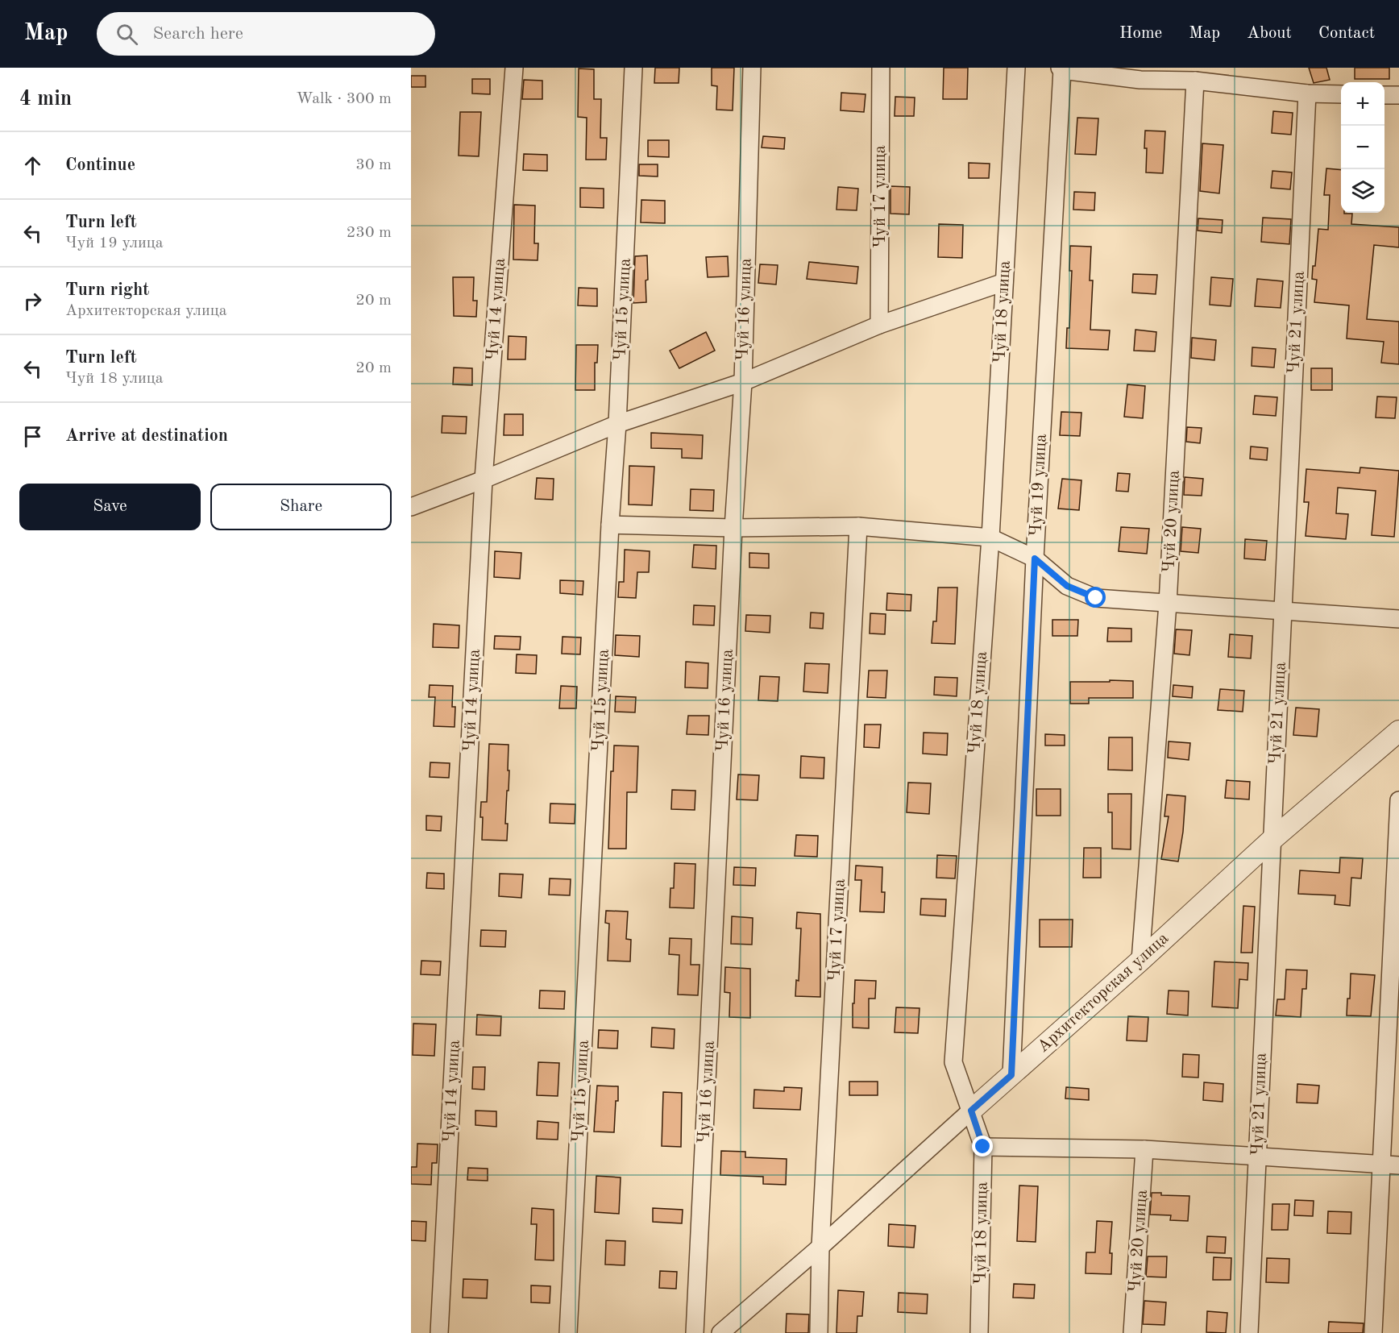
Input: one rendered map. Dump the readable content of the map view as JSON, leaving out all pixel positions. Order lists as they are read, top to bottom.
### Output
{
  "streets": {
    "street": [
      "Чуй 17 улица",
      "Чуй 14 улица",
      "Чуй 15 улица",
      "Чуй 16 улица",
      "Чуй 18 улица",
      "Чуй 21 улица",
      "Чуй 19 улица",
      "Чуй 20 улица",
      "Архитекторская улица"
    ]
  },
  "crossings": [
    ["Чуй 17 улица", "Архитекторская улица"],
    ["Чуй 18 улица", "Архитекторская улица"],
    ["Чуй 21 улица", "Архитекторская улица"],
    ["Чуй 19 улица", "Архитекторская улица"],
    ["Чуй 20 улица", "Архитекторская улица"]
  ],
  "page": {
    "header": "Map",
    "search": "Search here",
    "nav": [
      "Home",
      "Map",
      "About",
      "Contact"
    ],
    "heading": ["4 min", "Walk · 300 m"],
    "map_buttons": ["+", "−"],
    "list": [
      ["Continue", "30 m"],
      ["Turn left", "Чуй 19 улица", "230 m"],
      ["Turn right", "Архитекторская улица", "20 m"],
      ["Turn left", "Чуй 18 улица", "20 m"],
      "Arrive at destination"
    ],
    "buttons": ["Save", "Share"]
  }
}
